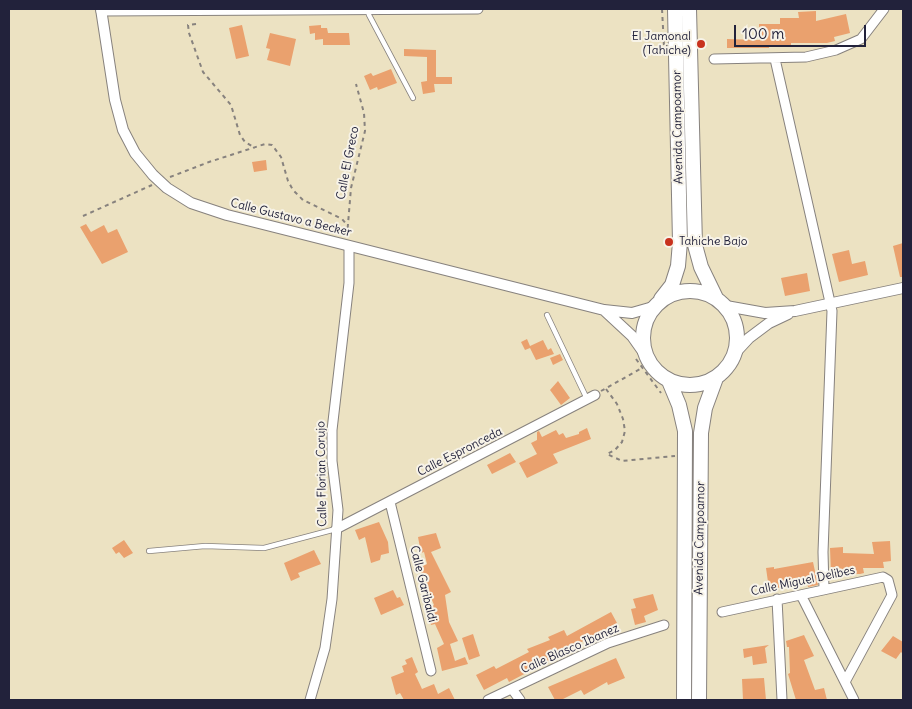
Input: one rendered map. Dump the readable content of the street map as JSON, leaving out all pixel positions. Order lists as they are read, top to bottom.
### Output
{
  "streets": {
    "highway": ["Avenida Campoamor"],
    "street": [
      "Calle Gustavo a Becker",
      "Calle Espronceda",
      "Calle Florian Corujo",
      "Calle Miguel Delibes",
      "Calle Garibaldi",
      "Calle Blasco Ibanez"
    ],
    "path": ["Calle El Greco"]
  },
  "crossings": [
    ["Avenida Campoamor", "Calle Gustavo a Becker"],
    ["Calle El Greco", "Calle Gustavo a Becker"],
    ["Calle El Greco", "Calle Florian Corujo"],
    ["Calle Gustavo a Becker", "Calle Florian Corujo"],
    ["Calle Espronceda", "Calle Florian Corujo"],
    ["Calle Espronceda", "Calle Garibaldi"]
  ],
  "places": ["El Jamonal (Tahiche)", "Tahiche Bajo"],
  "scale_bar": "100 m"
}
